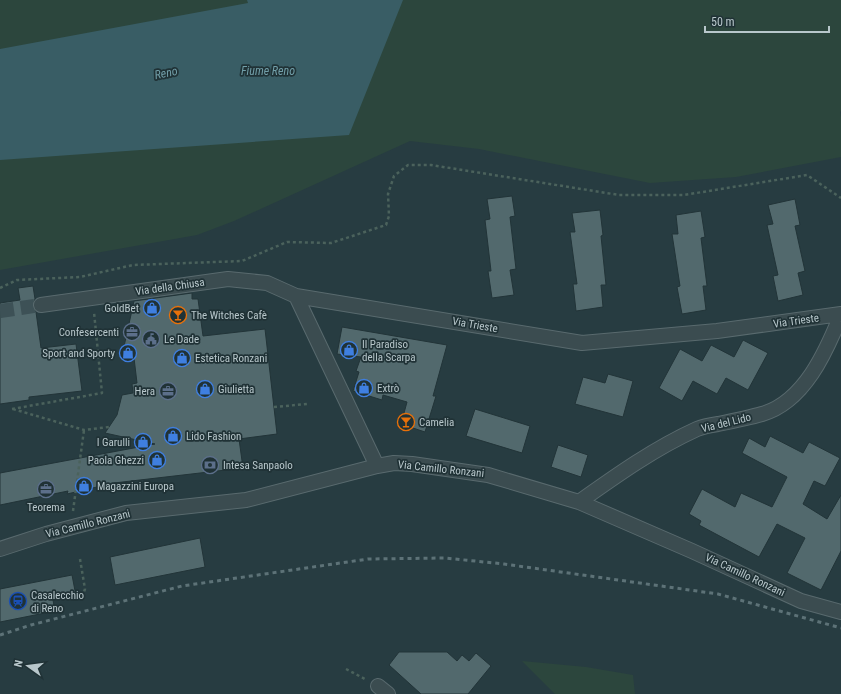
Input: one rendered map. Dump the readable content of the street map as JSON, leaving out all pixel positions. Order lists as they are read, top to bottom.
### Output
{
  "streets": {
    "street": [
      "Via della Chiusa",
      "Via Trieste",
      "Via del Lido",
      "Via Camillo Ronzani"
    ]
  },
  "crossings": [
    ["Via della Chiusa", "Via Trieste"],
    ["Via Trieste", "Via del Lido"],
    ["Via del Lido", "Via Camillo Ronzani"]
  ],
  "water": ["Fiume Reno", "Reno"],
  "places": {
    "shop": [
      "GoldBet",
      "Il Paradiso della Scarpa",
      "Sport and Sporty",
      "Estetica Ronzani",
      "Extrò",
      "Giulietta",
      "Lido Fashion",
      "I Garulli",
      "Paola Ghezzi",
      "Magazzini Europa"
    ],
    "bar": ["The Witches Cafè", "Camelia"],
    "office": ["Confesercenti", "Hera", "Teorema"],
    "public building": ["Le Dade"],
    "bank": ["Intesa Sanpaolo"],
    "station": ["Casalecchio di Reno"]
  },
  "scale_bar": "50 m",
  "north": "left"
}
